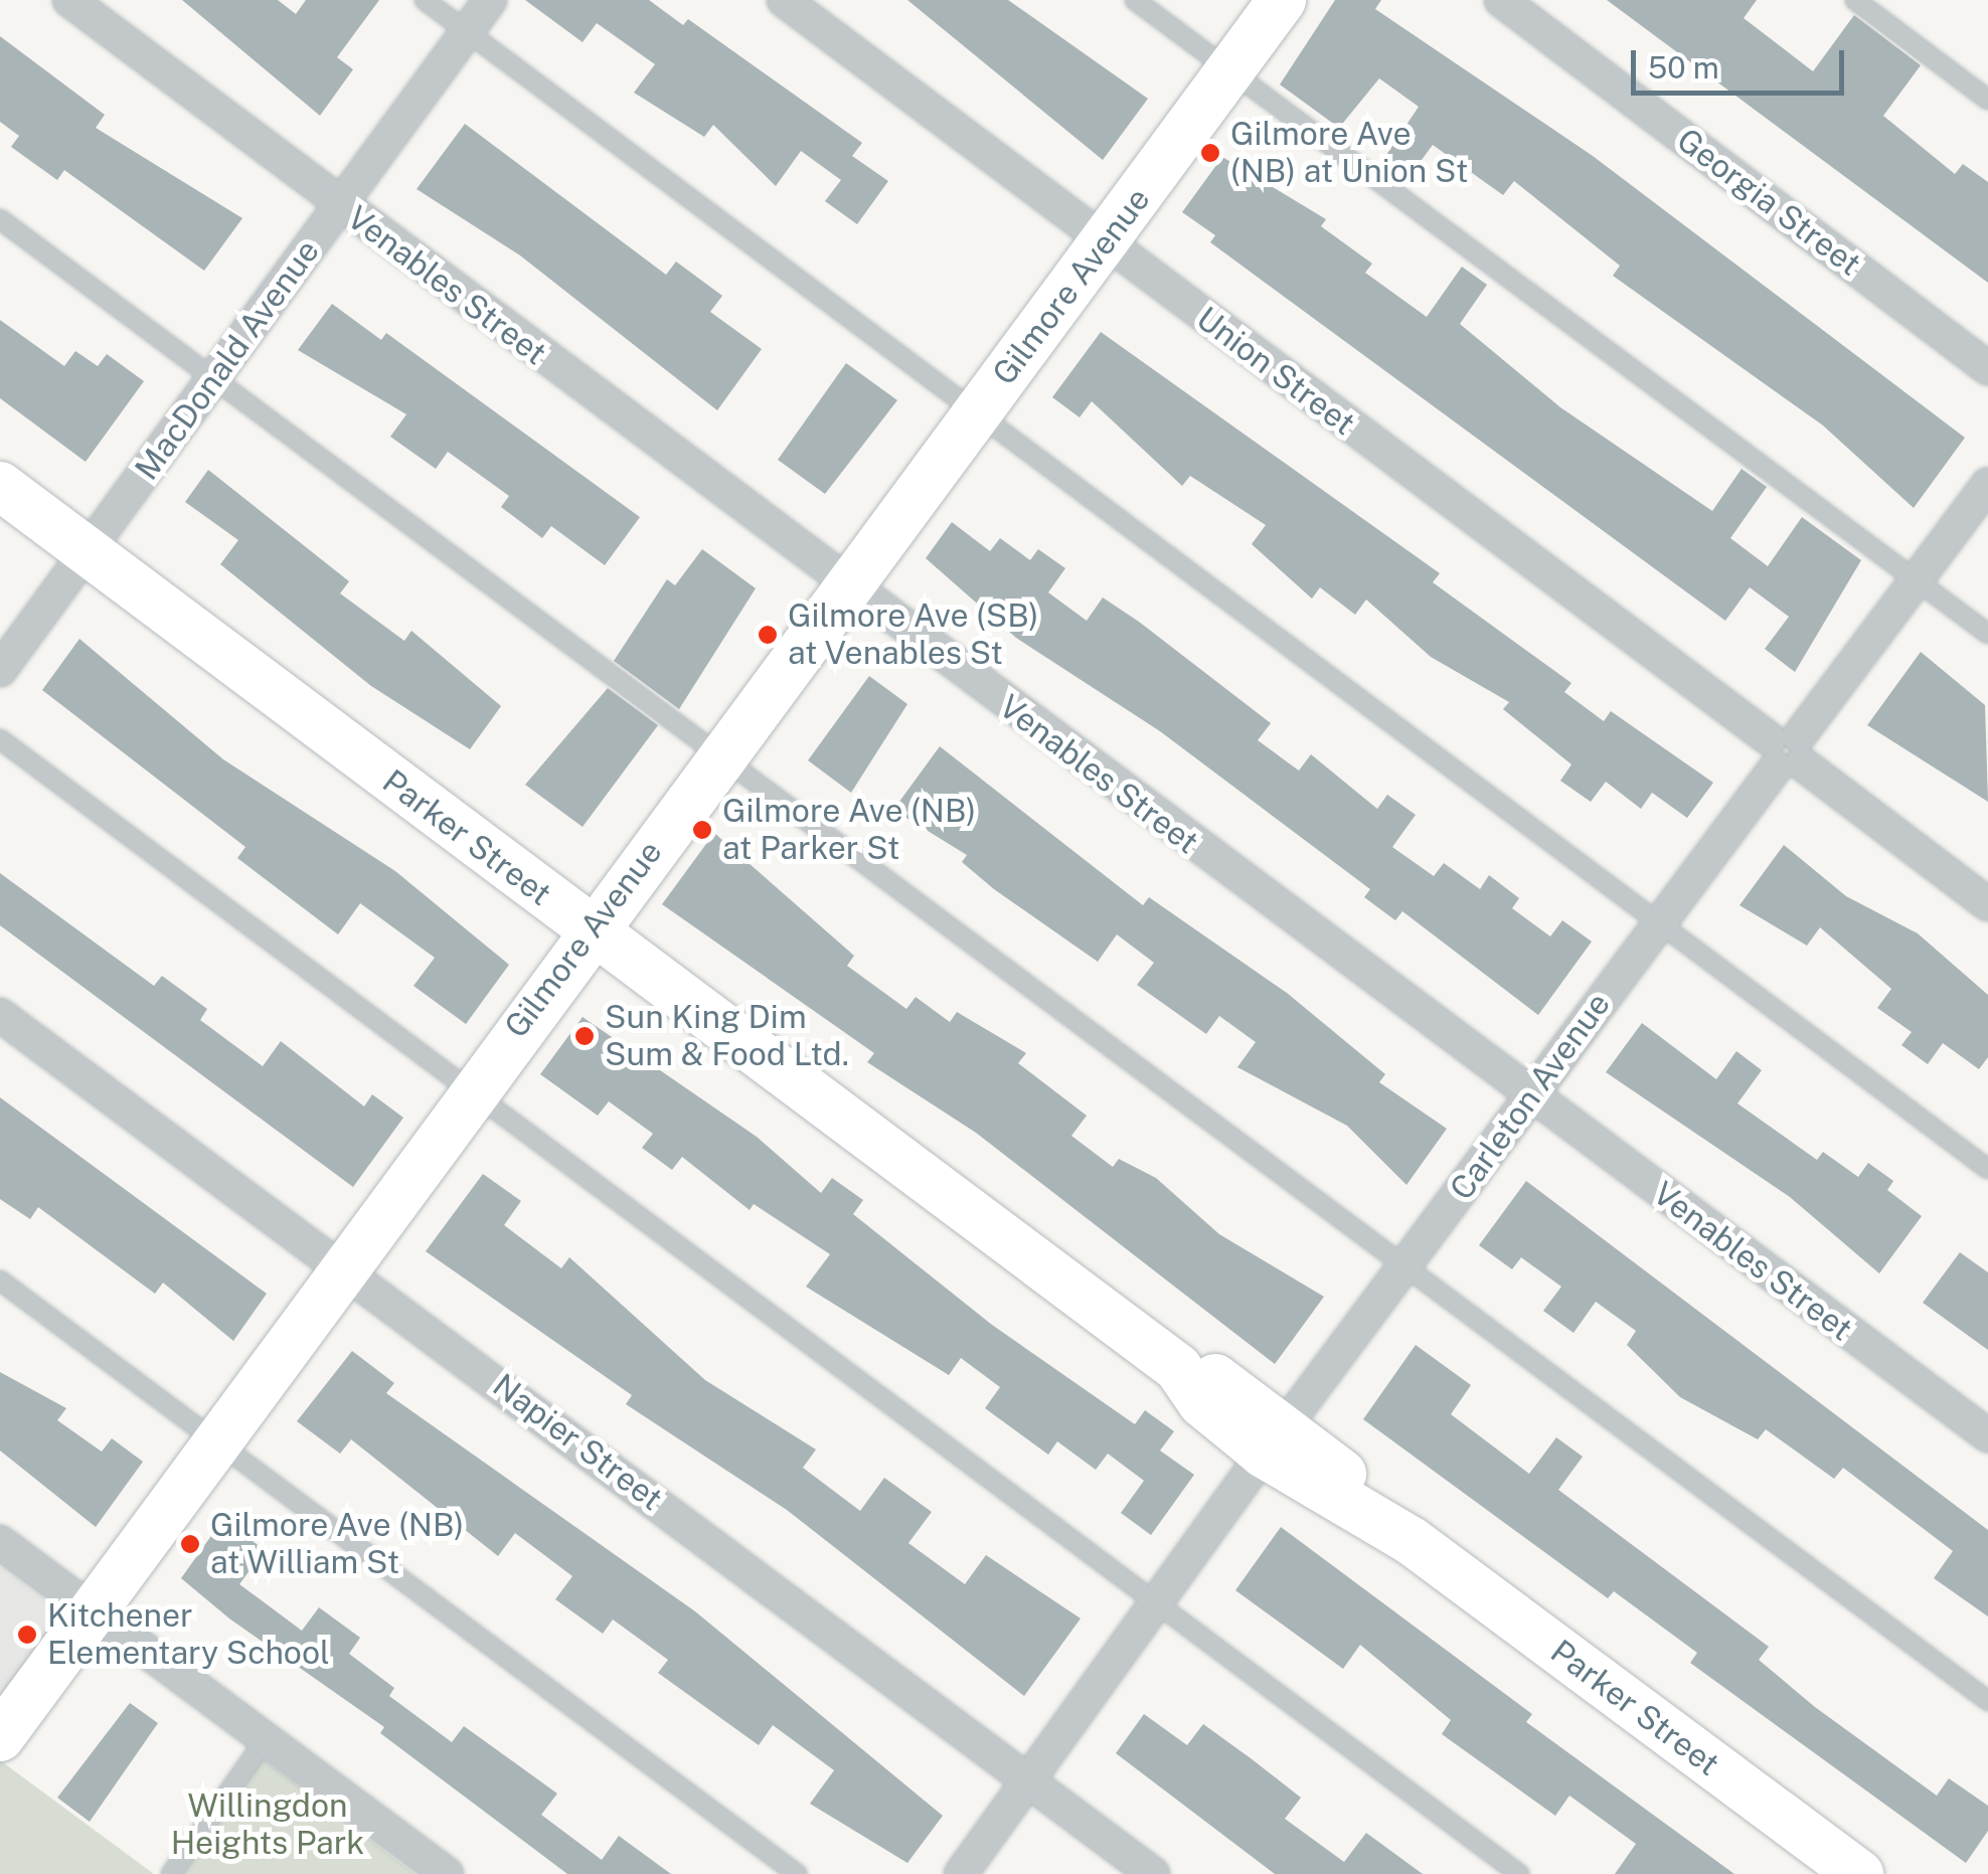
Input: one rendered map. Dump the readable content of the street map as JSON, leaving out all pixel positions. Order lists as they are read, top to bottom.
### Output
{
  "streets": {
    "street": [
      "Georgia Street",
      "Venables Street",
      "Gilmore Avenue",
      "MacDonald Avenue",
      "Union Street",
      "Parker Street",
      "Carleton Avenue",
      "Napier Street"
    ]
  },
  "crossings": [
    ["Venables Street", "Gilmore Avenue"],
    ["Venables Street", "MacDonald Avenue"],
    ["Venables Street", "Carleton Avenue"],
    ["Gilmore Avenue", "Union Street"],
    ["Gilmore Avenue", "Parker Street"],
    ["Gilmore Avenue", "Napier Street"],
    ["MacDonald Avenue", "Parker Street"],
    ["Union Street", "Carleton Avenue"],
    ["Parker Street", "Carleton Avenue"],
    ["Carleton Avenue", "Napier Street"]
  ],
  "parks": ["Willingdon Heights Park"],
  "places": [
    "Gilmore Ave (NB) at Union St",
    "Gilmore Ave (SB) at Venables St",
    "Gilmore Ave (NB) at Parker St",
    "Sun King Dim Sum & Food Ltd.",
    "Gilmore Ave (NB) at William St",
    "Kitchener Elementary School"
  ],
  "scale_bar": "50 m"
}
